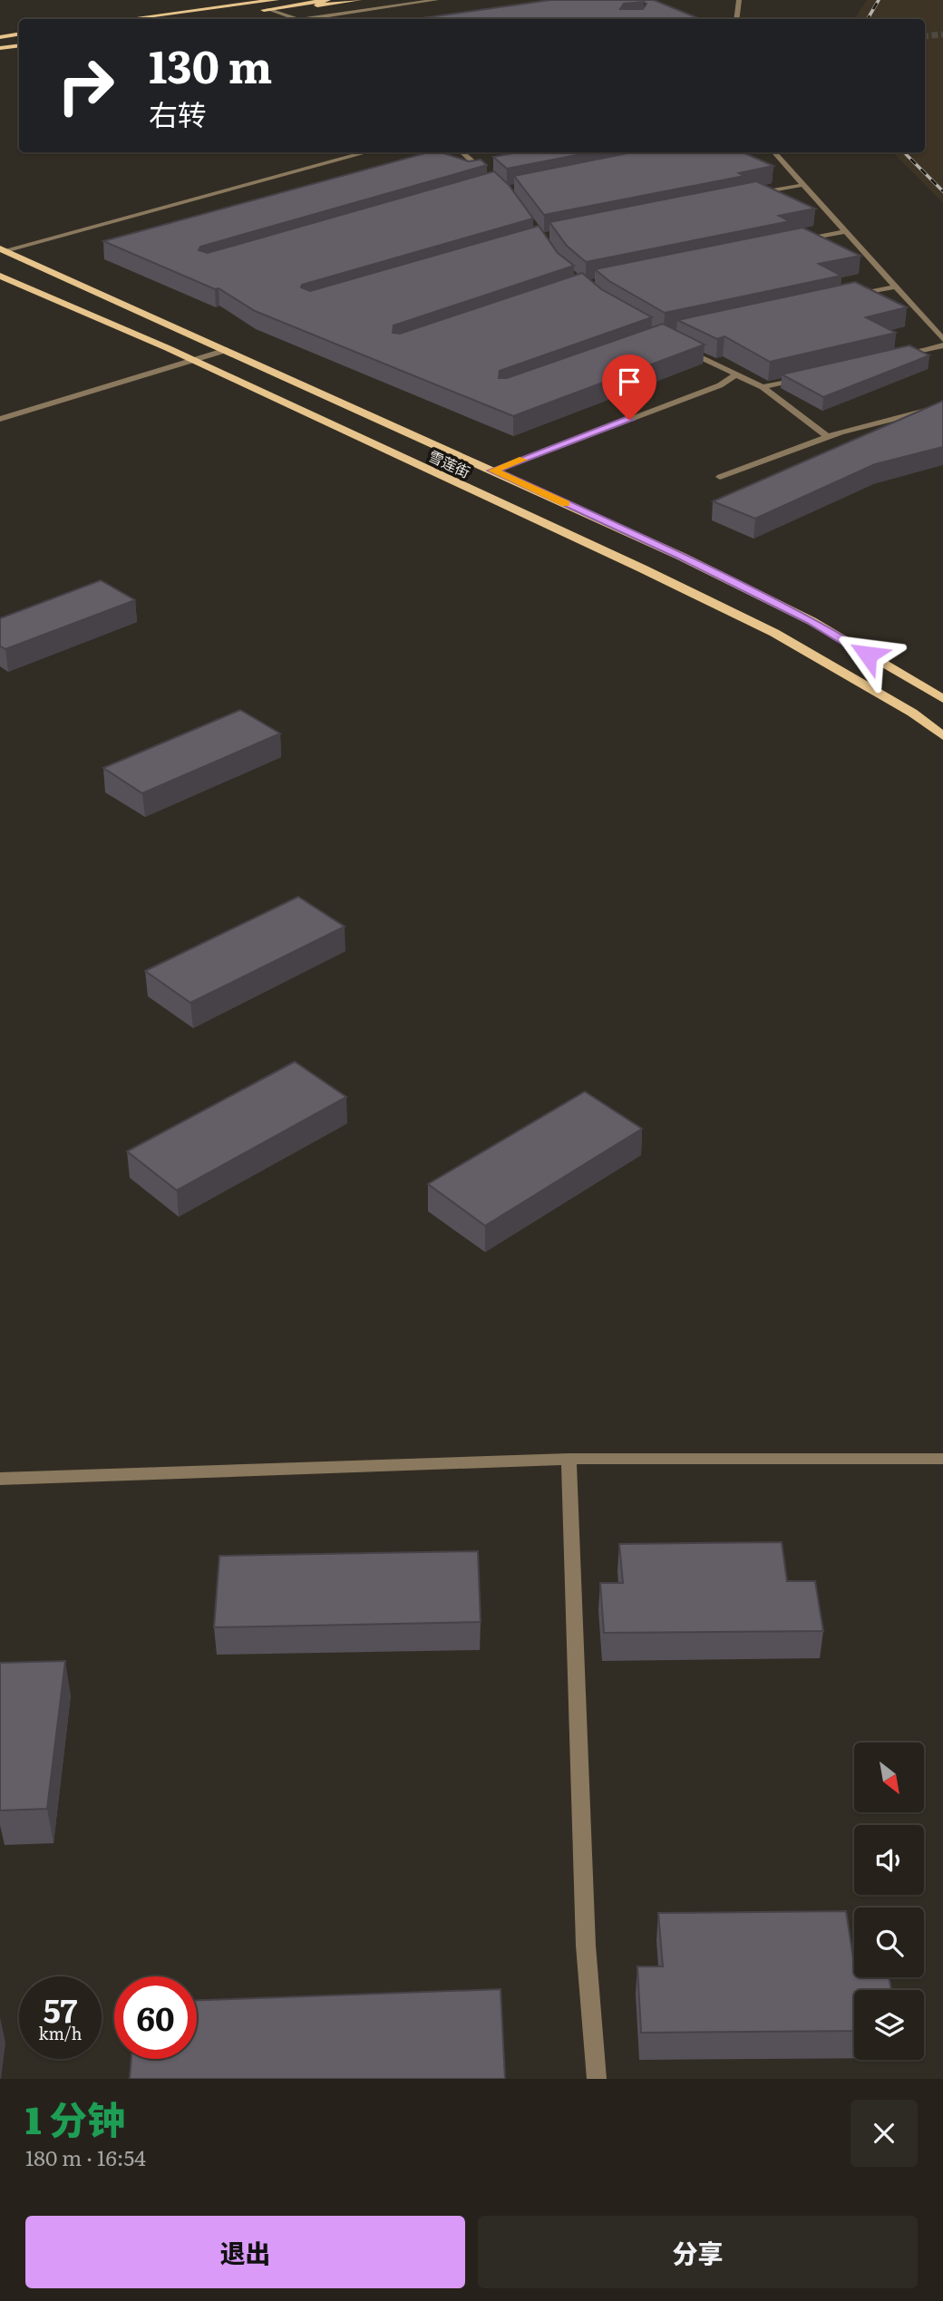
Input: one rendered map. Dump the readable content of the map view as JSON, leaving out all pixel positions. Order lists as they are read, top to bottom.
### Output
{
  "streets": {
    "main road": ["雪莲街"]
  },
  "north": "bottom right",
  "page": {
    "turn": ["130 m", "右转"],
    "speed": "57 km/h",
    "limit": "60",
    "heading": ["1 分钟", "180 m · 16:54"],
    "buttons": ["退出", "分享"]
  }
}
